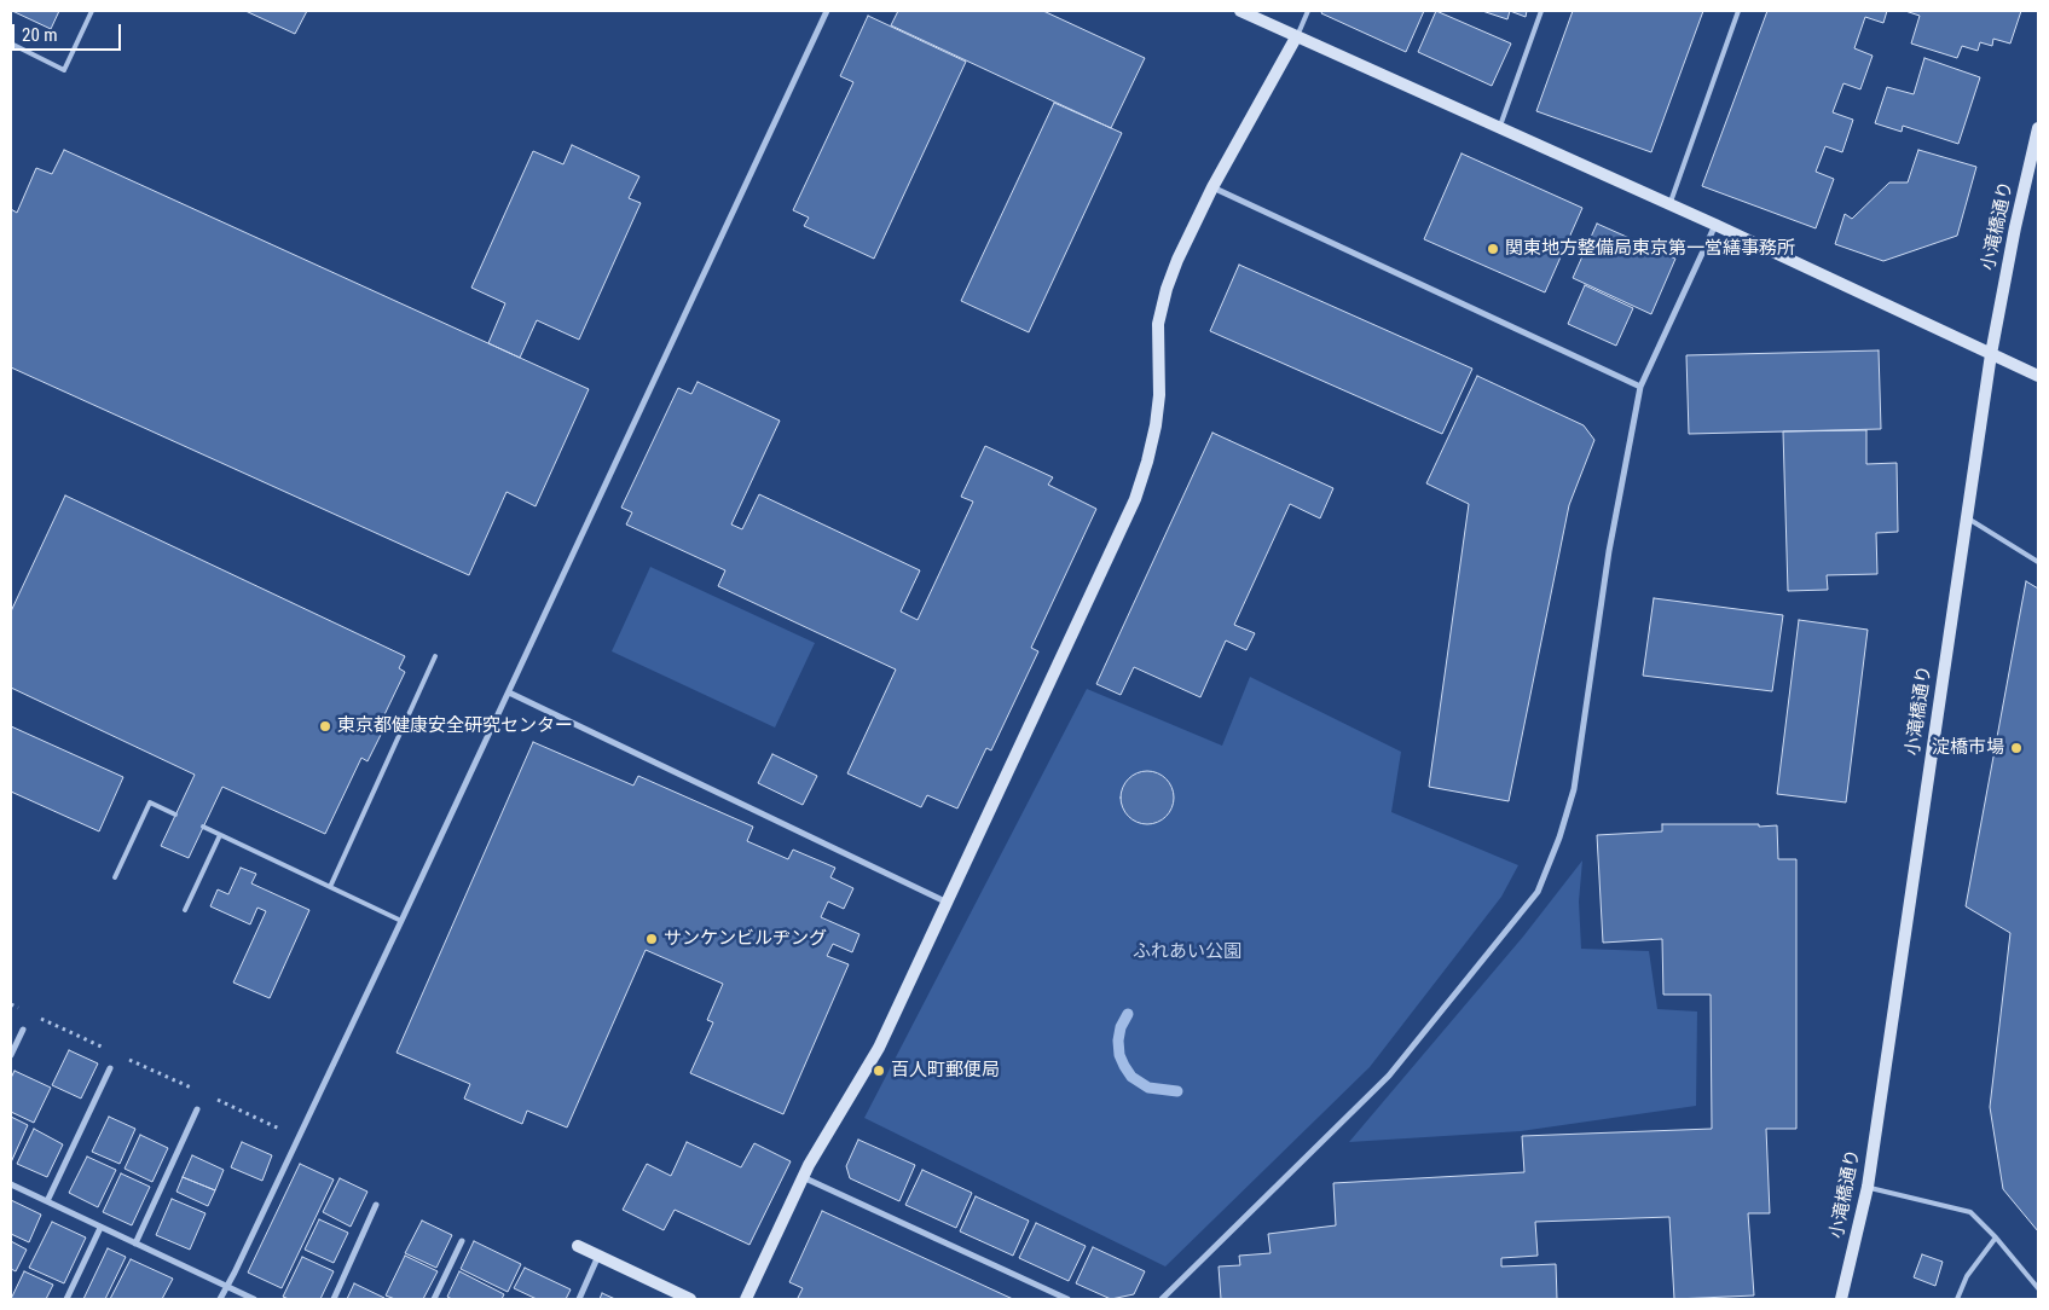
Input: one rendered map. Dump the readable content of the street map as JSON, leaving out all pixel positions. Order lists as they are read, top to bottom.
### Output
{
  "streets": {
    "street": ["小滝橋通り"]
  },
  "parks": ["ふれあい公園"],
  "places": [
    "関東地方整備局東京第一営繕事務所",
    "東京都健康安全研究センター",
    "淀橋市場",
    "サンケンビルヂング",
    "百人町郵便局"
  ],
  "scale_bar": "20 m"
}
